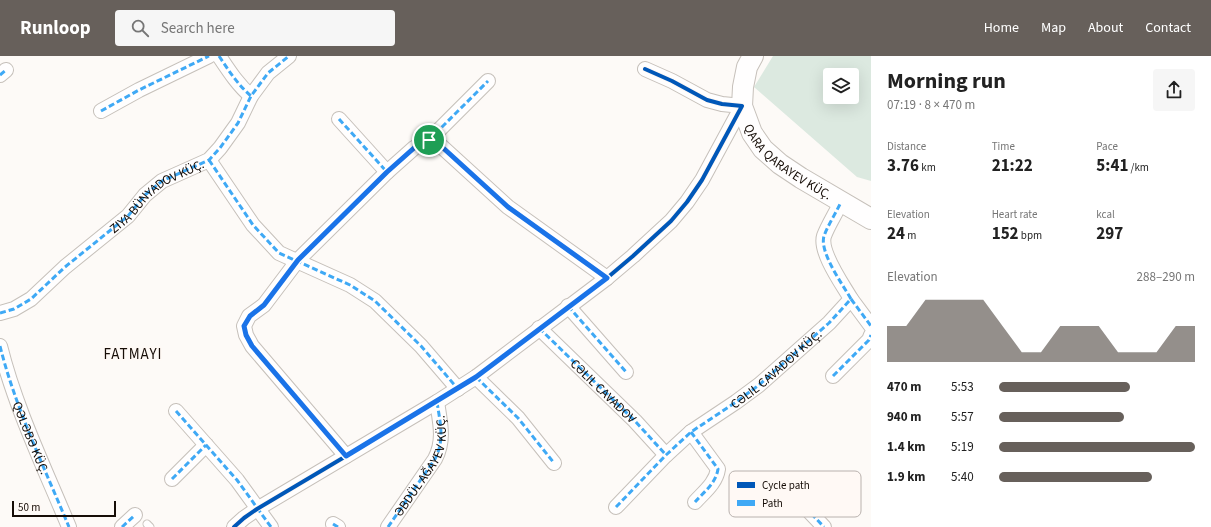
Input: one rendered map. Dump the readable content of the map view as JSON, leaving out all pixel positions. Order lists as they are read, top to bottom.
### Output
{
  "streets": {
    "street": [
      "QARA QARAYEV KÜÇ.",
      "ZIYA BÜNYADOV KÜÇ.",
      "CƏLIL CAVADOV KÜÇ.",
      "CƏLIL CAVADOV",
      "QƏLƏBƏ KÜÇ.",
      "ƏBDÜL AĞAYEV KÜÇ."
    ]
  },
  "crossings": [
    ["CƏLIL CAVADOV KÜÇ.", "CƏLIL CAVADOV"]
  ],
  "districts": ["FATMAYI"],
  "legend": ["Cycle path", "Path"],
  "scale_bar": "50 m",
  "page": {
    "header": "Runloop",
    "search": "Search here",
    "nav": [
      "Home",
      "Map",
      "About",
      "Contact"
    ],
    "heading": ["Morning run", "07:19 · 8 × 470 m"],
    "stats": [
      ["Distance", "3.76 km"],
      ["Time", "21:22"],
      ["Pace", "5:41 /km"],
      ["Elevation", "24 m"],
      ["Heart rate", "152 bpm"],
      ["kcal", "297"]
    ],
    "chart": ["Elevation", "288–290 m"],
    "list": [
      {
        "name": "470 m",
        "note": "5:53"
      },
      {
        "name": "940 m",
        "note": "5:57"
      },
      {
        "name": "1.4 km",
        "note": "5:19"
      },
      {
        "name": "1.9 km",
        "note": "5:40"
      }
    ],
    "scale": "50 m"
  }
}
